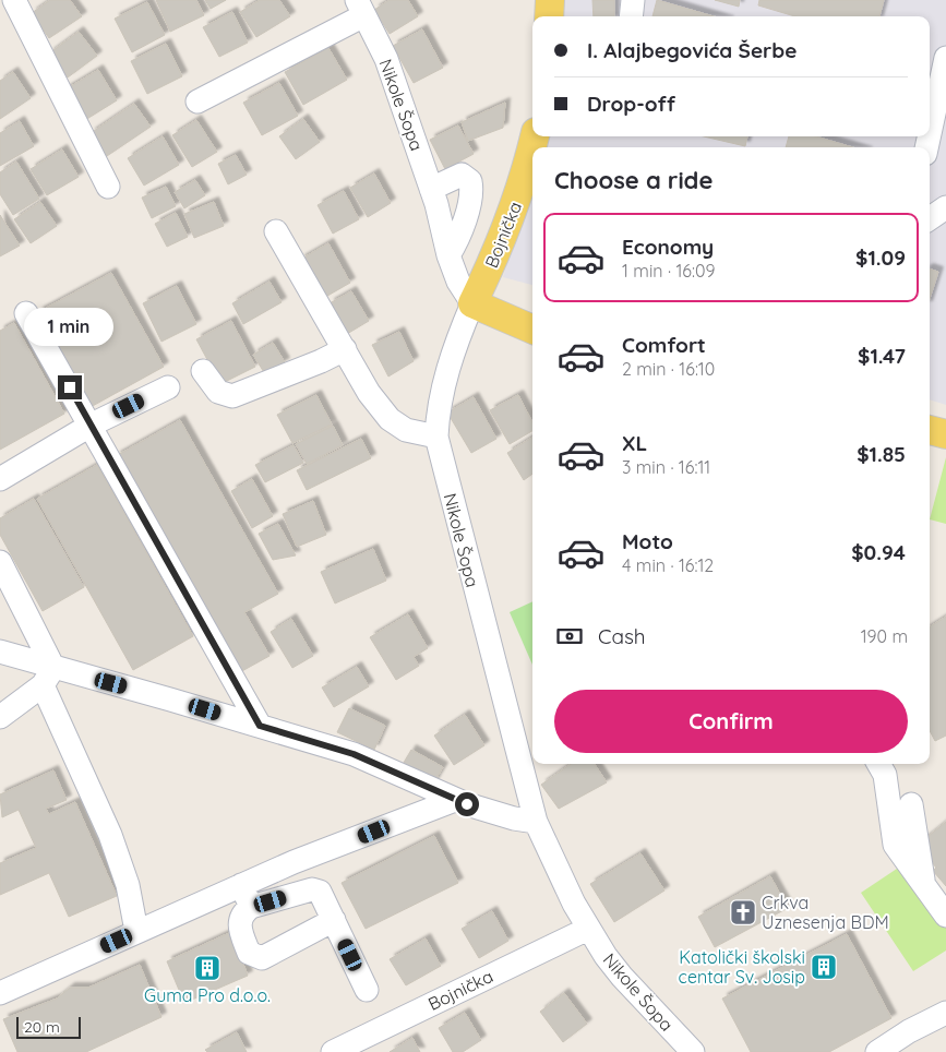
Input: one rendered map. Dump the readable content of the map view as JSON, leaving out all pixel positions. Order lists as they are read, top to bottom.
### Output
{
  "streets": {
    "main road": ["Bojnička"],
    "street": ["Nikole Šopa"]
  },
  "crossings": [
    ["Nikole Šopa", "Bojnička"]
  ],
  "places": {
    "church": ["Crkva Uznesenja BDM"],
    "building": ["Katolički školski centar Sv. Josip", "Guma Pro d.o.o."]
  },
  "scale_bar": "20 m",
  "page": {
    "banner": ["I. Alajbegovića Šerbe", "Drop-off"],
    "heading": "Choose a ride",
    "list": [
      {
        "name": "Economy",
        "note": "1 min · 16:09",
        "value": "$1.09"
      },
      {
        "name": "Comfort",
        "note": "2 min · 16:10",
        "value": "$1.47"
      },
      {
        "name": "XL",
        "note": "3 min · 16:11",
        "value": "$1.85"
      },
      {
        "name": "Moto",
        "note": "4 min · 16:12",
        "value": "$0.94"
      }
    ],
    "bubble": "1 min",
    "pay": ["Cash", "190 m"],
    "buttons": "Confirm",
    "scale": "20 m"
  }
}
